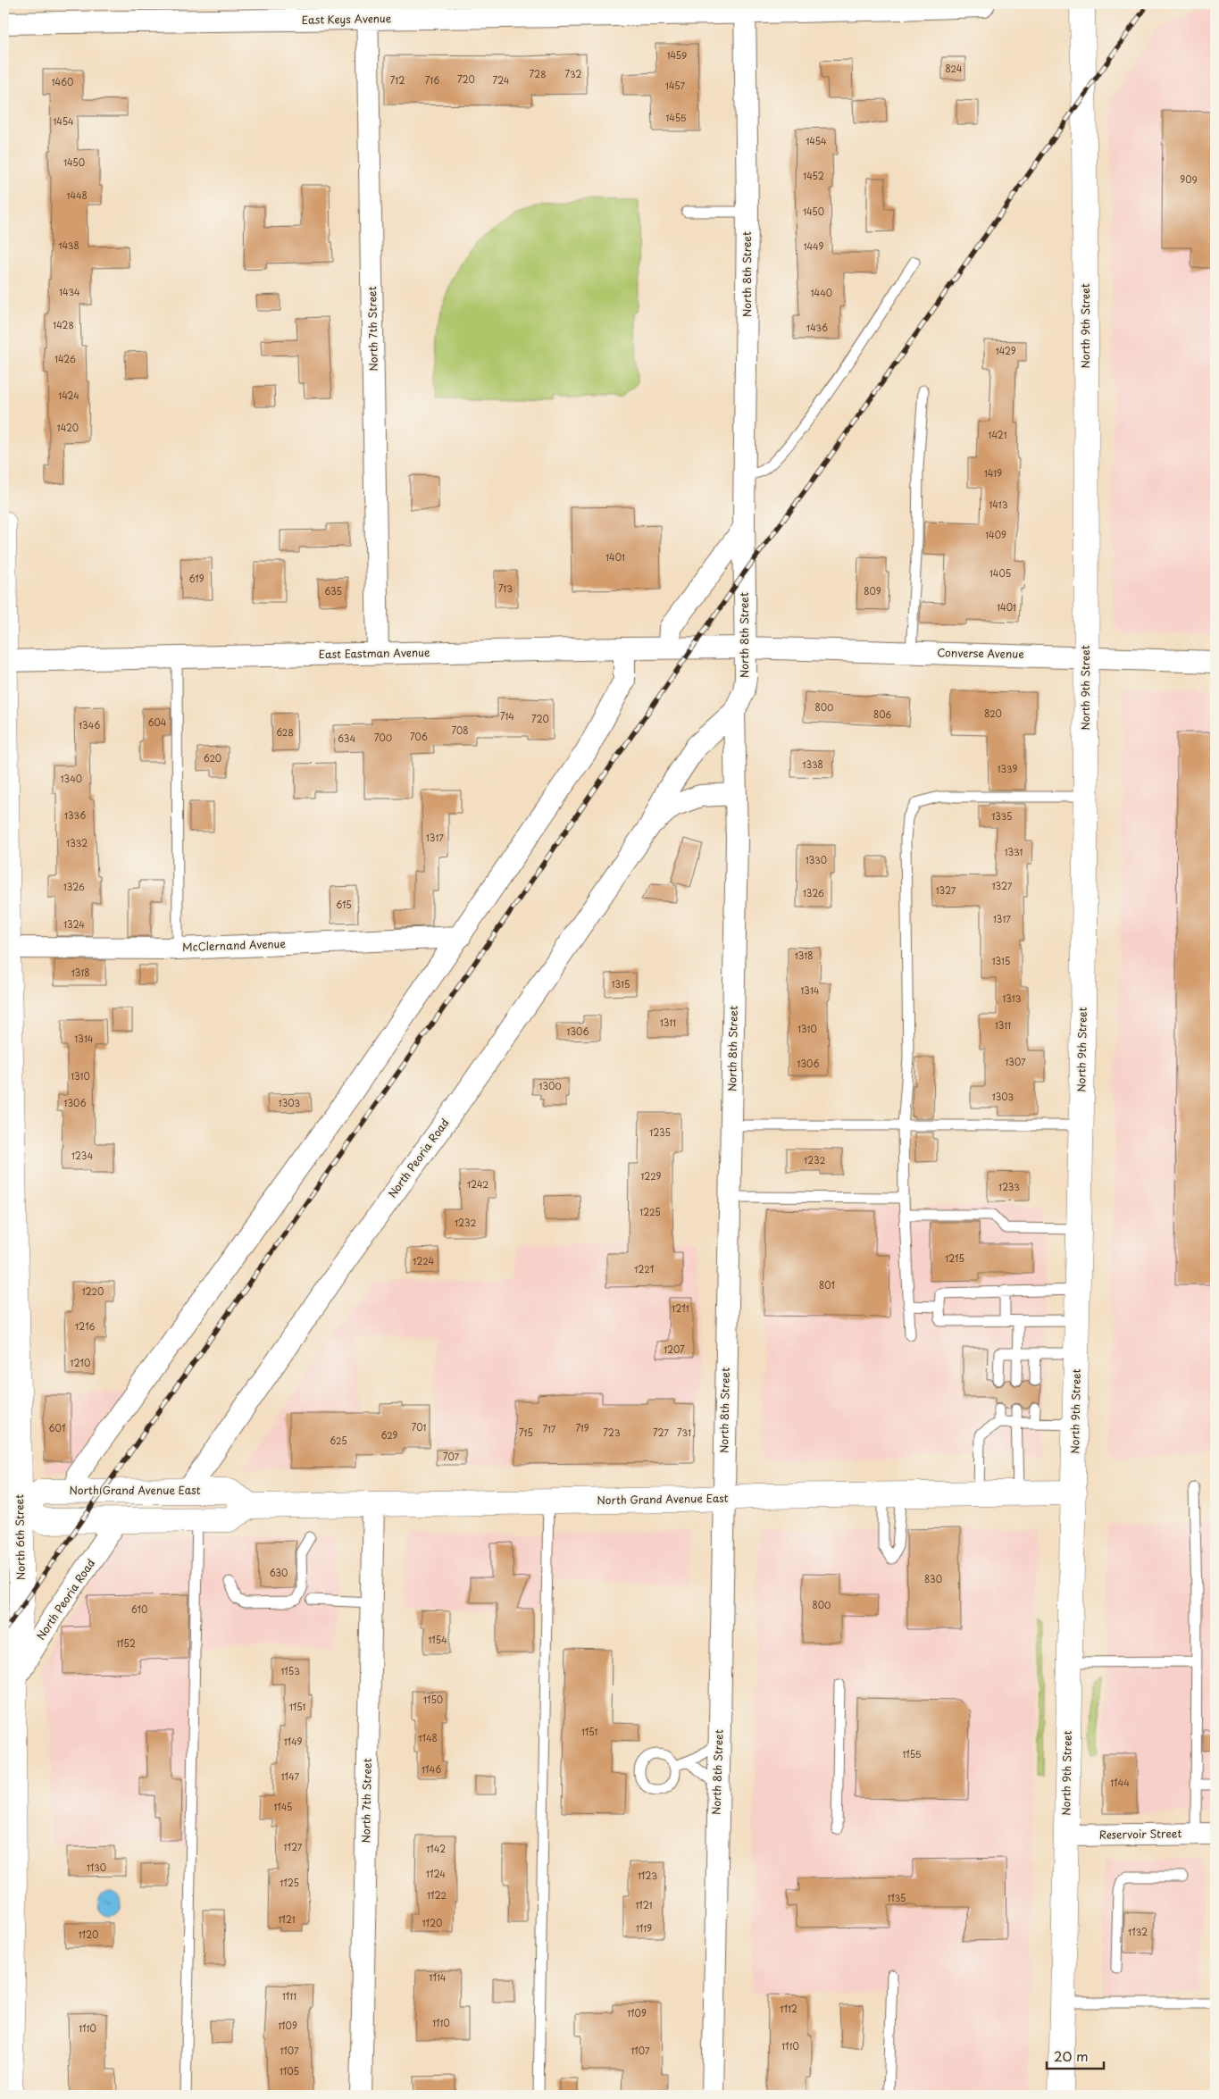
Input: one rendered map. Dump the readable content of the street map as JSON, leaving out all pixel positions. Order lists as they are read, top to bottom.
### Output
{
  "streets": {
    "main road": ["North 9th Street", "North Grand Avenue East", "North 6th Street"],
    "street": [
      "East Keys Avenue",
      "North 8th Street",
      "North 7th Street",
      "East Eastman Avenue",
      "Converse Avenue",
      "McClernand Avenue",
      "North Peoria Road",
      "Reservoir Street"
    ]
  },
  "crossings": [
    ["East Keys Avenue", "North 8th Street"],
    ["East Keys Avenue", "North 7th Street"],
    ["North 8th Street", "East Eastman Avenue"],
    ["North 8th Street", "Converse Avenue"],
    ["North 8th Street", "North Peoria Road"],
    ["North 8th Street", "North Grand Avenue East"],
    ["North 9th Street", "Converse Avenue"],
    ["North 9th Street", "North Grand Avenue East"],
    ["North 9th Street", "Reservoir Street"],
    ["North 7th Street", "East Eastman Avenue"],
    ["North 7th Street", "North Grand Avenue East"],
    ["East Eastman Avenue", "Converse Avenue"],
    ["East Eastman Avenue", "North 6th Street"],
    ["McClernand Avenue", "North 6th Street"],
    ["North Peoria Road", "North Grand Avenue East"],
    ["North Peoria Road", "North 6th Street"],
    ["North Grand Avenue East", "North 6th Street"]
  ],
  "house_numbers": [
    "1459",
    "824",
    "728",
    "732",
    "720",
    "712",
    "716",
    "724",
    "1460",
    "1457",
    "1455",
    "1454",
    "1454",
    "1450",
    "1452",
    "909",
    "1448",
    "1450",
    "1438",
    "1449",
    "1434",
    "1440",
    "1428",
    "1436",
    "1429",
    "1426",
    "1424",
    "1420",
    "1421",
    "1419",
    "1413",
    "1409",
    "1401",
    "1405",
    "619",
    "713",
    "635",
    "809",
    "1401",
    "800",
    "820",
    "806",
    "714",
    "720",
    "604",
    "1346",
    "708",
    "628",
    "706",
    "700",
    "634",
    "620",
    "1338",
    "1339",
    "1340",
    "1336",
    "1335",
    "1317",
    "1332",
    "1331",
    "1330",
    "1327",
    "1326",
    "1327",
    "1326",
    "615",
    "1317",
    "1324",
    "1318",
    "1315",
    "1318",
    "1315",
    "1314",
    "1313",
    "1311",
    "1311",
    "1310",
    "1306",
    "1314",
    "1307",
    "1306",
    "1310",
    "1300",
    "1303",
    "1306",
    "1303",
    "1235",
    "1234",
    "1232",
    "1229",
    "1242",
    "1233",
    "1225",
    "1232",
    "1215",
    "1224",
    "1221",
    "801",
    "1220",
    "1211",
    "1216",
    "1207",
    "1210",
    "701",
    "601",
    "719",
    "717",
    "715",
    "723",
    "727",
    "731",
    "629",
    "625",
    "707",
    "630",
    "830",
    "800",
    "610",
    "1154",
    "1152",
    "1153",
    "1150",
    "1151",
    "1151",
    "1148",
    "1149",
    "1155",
    "1146",
    "1147",
    "1144",
    "1145",
    "1127",
    "1142",
    "1130",
    "1124",
    "1123",
    "1125",
    "1122",
    "1135",
    "1121",
    "1121",
    "1120",
    "1119",
    "1132",
    "1120",
    "1114",
    "1111",
    "1112",
    "1109",
    "1110",
    "1109",
    "1110",
    "1110",
    "1107",
    "1107",
    "1105"
  ],
  "scale_bar": "20 m"
}
